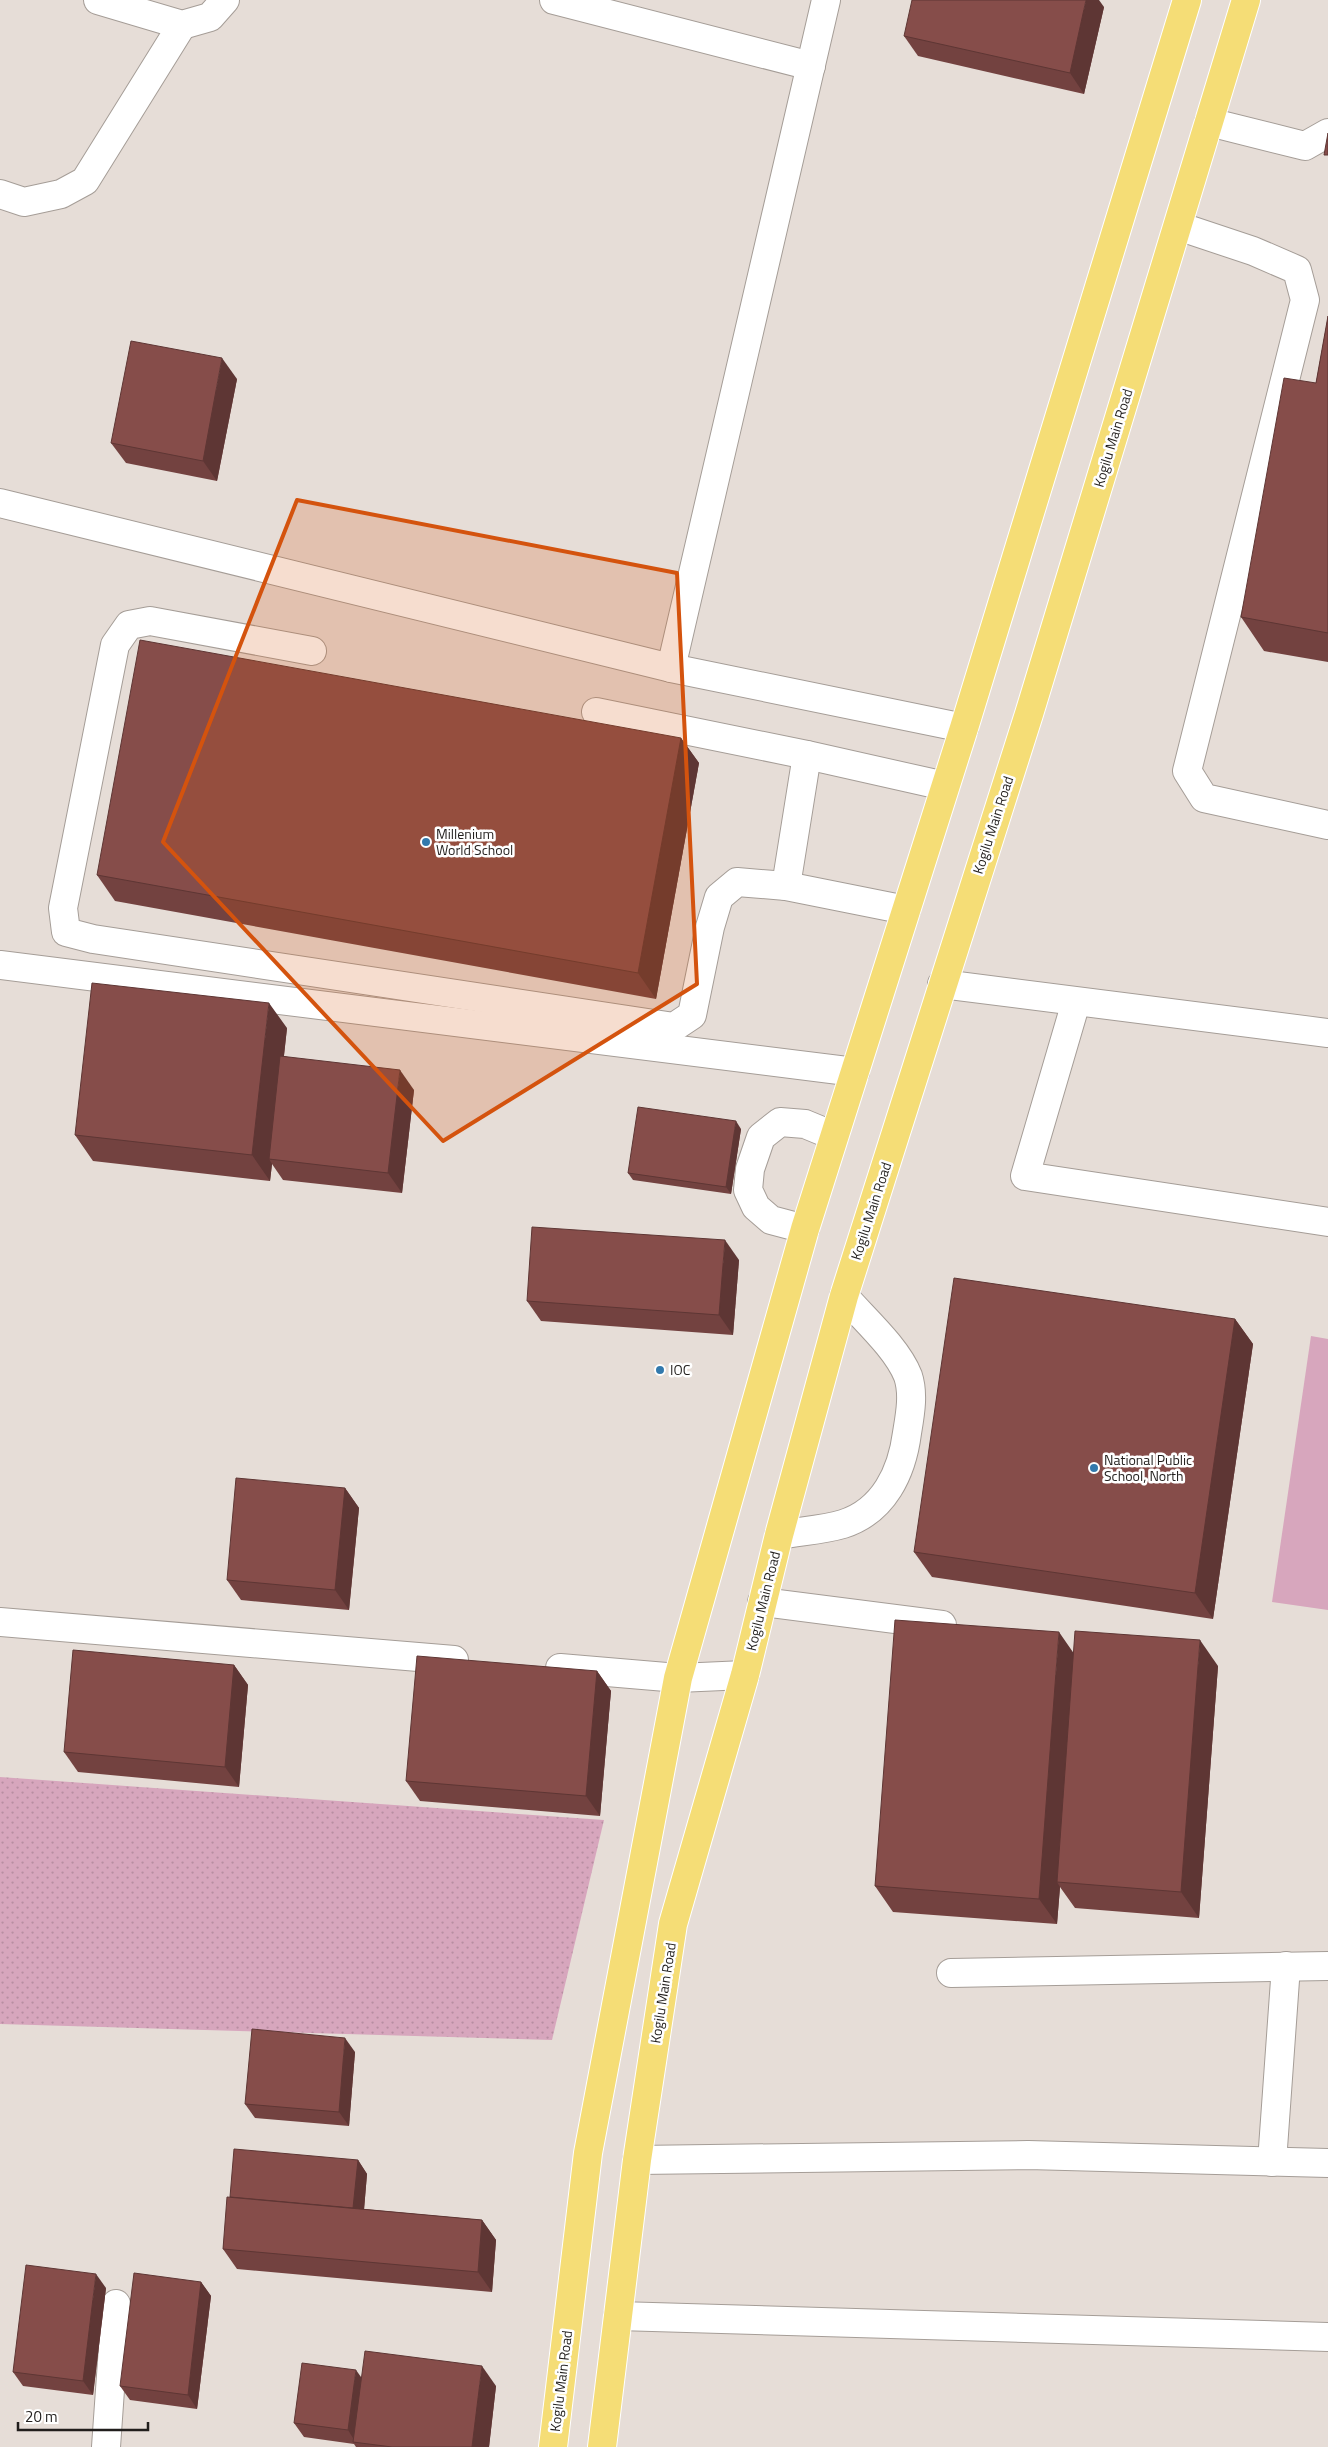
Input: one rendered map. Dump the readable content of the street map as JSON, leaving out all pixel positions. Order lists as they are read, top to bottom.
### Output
{
  "streets": {
    "main road": ["Kogilu Main Road"]
  },
  "places": ["Millenium World School", "IOC", "National Public School, North"],
  "scale_bar": "20 m"
}
